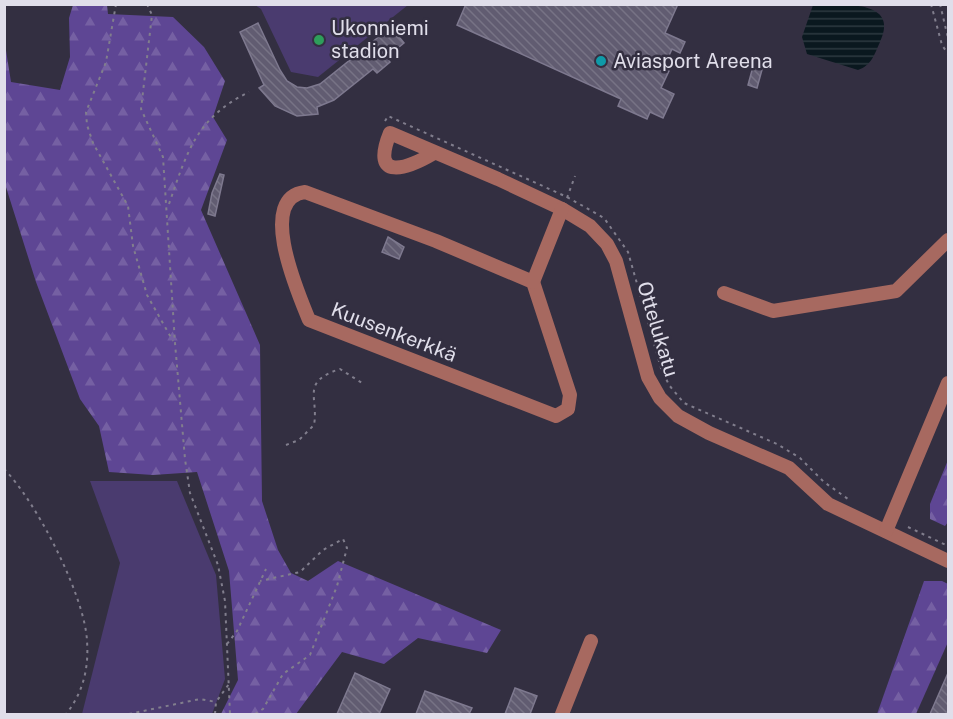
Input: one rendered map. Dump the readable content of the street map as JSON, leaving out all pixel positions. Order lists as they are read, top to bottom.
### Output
{
  "streets": {
    "street": ["Ottelukatu", "Kuusenkerkkä"]
  },
  "places": ["Ukonniemi stadion", "Aviasport Areena"]
}
